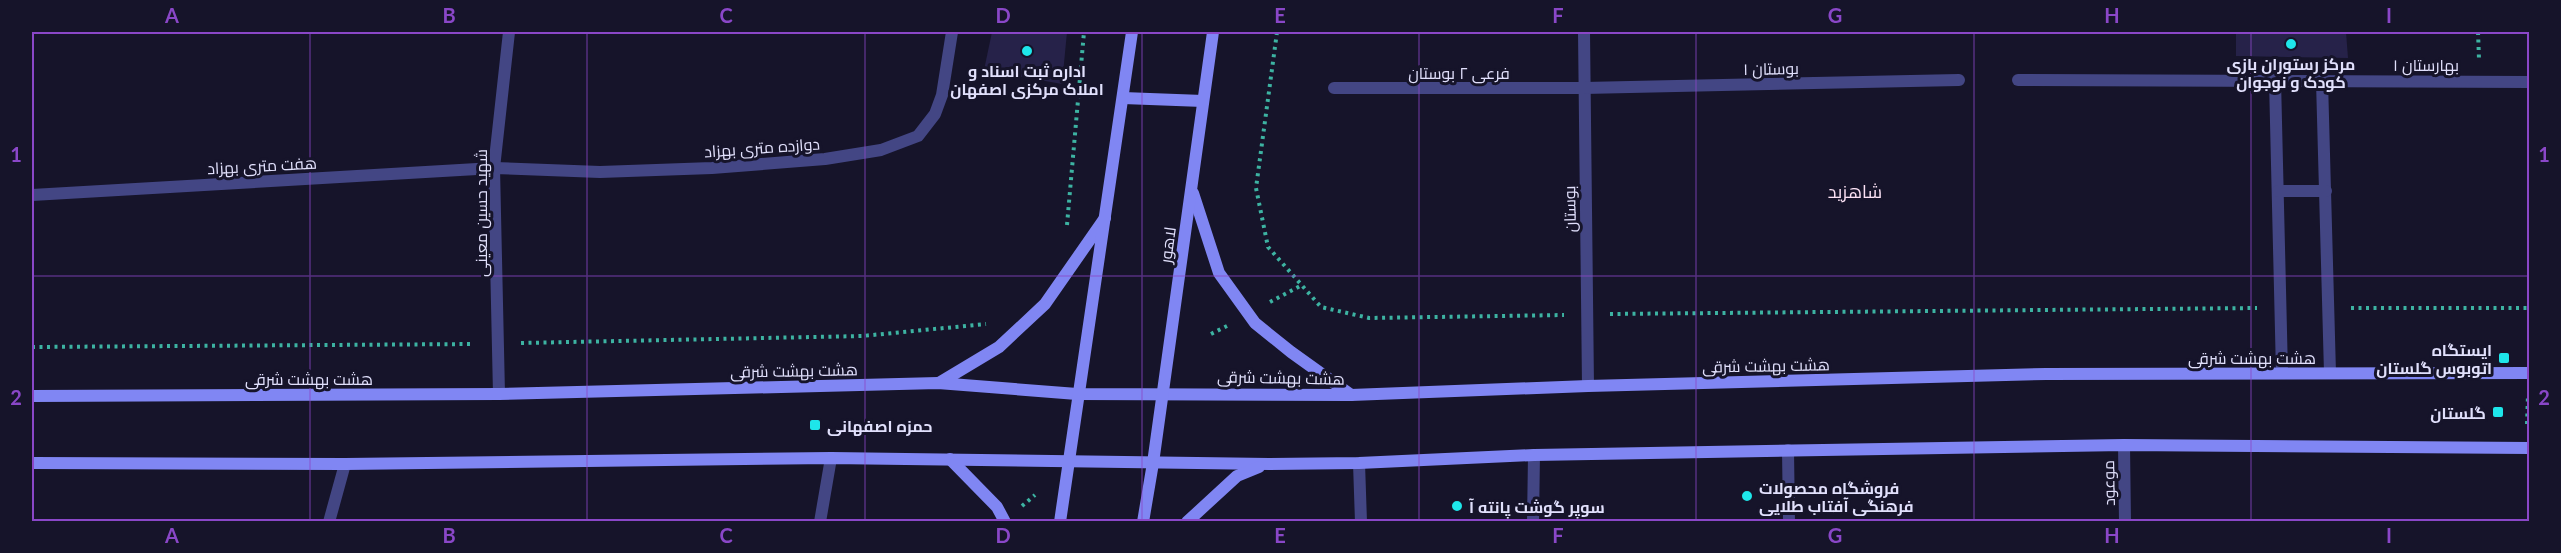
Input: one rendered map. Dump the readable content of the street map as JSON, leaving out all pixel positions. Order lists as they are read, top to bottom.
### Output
{
  "streets": {
    "main road": ["لاهور", "هشت بهشت شرقی"],
    "street": [
      "بهارستان ۱",
      "بوستان ۱",
      "فرعی ۲ بوستان",
      "دوازده متری بهزاد",
      "هفت متری بهزاد",
      "بوستان",
      "شهید حسین معینی",
      "موعود"
    ]
  },
  "crossings": [
    ["بوستان ۱", "فرعی ۲ بوستان"],
    ["بوستان ۱", "بوستان"],
    ["فرعی ۲ بوستان", "بوستان"],
    ["دوازده متری بهزاد", "هفت متری بهزاد"],
    ["دوازده متری بهزاد", "شهید حسین معینی"],
    ["هفت متری بهزاد", "شهید حسین معینی"],
    ["بوستان", "هشت بهشت شرقی"],
    ["شهید حسین معینی", "هشت بهشت شرقی"],
    ["لاهور", "هشت بهشت شرقی"]
  ],
  "districts": ["شاهزید"],
  "places": {
    "other": [
      "مرکز رستوران بازی کودک و نوجوان",
      "اداره ثبت اسناد و املاک مرکزی اصفهان",
      "فروشگاه محصولات فرهنگی آفتاب طلایی",
      "سوپر گوشت پانته آ"
    ],
    "transit": ["ایستگاه اتوبوس گلستان", "گلستان", "حمزه اصفهانی"]
  },
  "grid": {
    "columns": [
      "A",
      "B",
      "C",
      "D",
      "E",
      "F",
      "G",
      "H",
      "I"
    ],
    "rows": ["1", "2"]
  }
}
